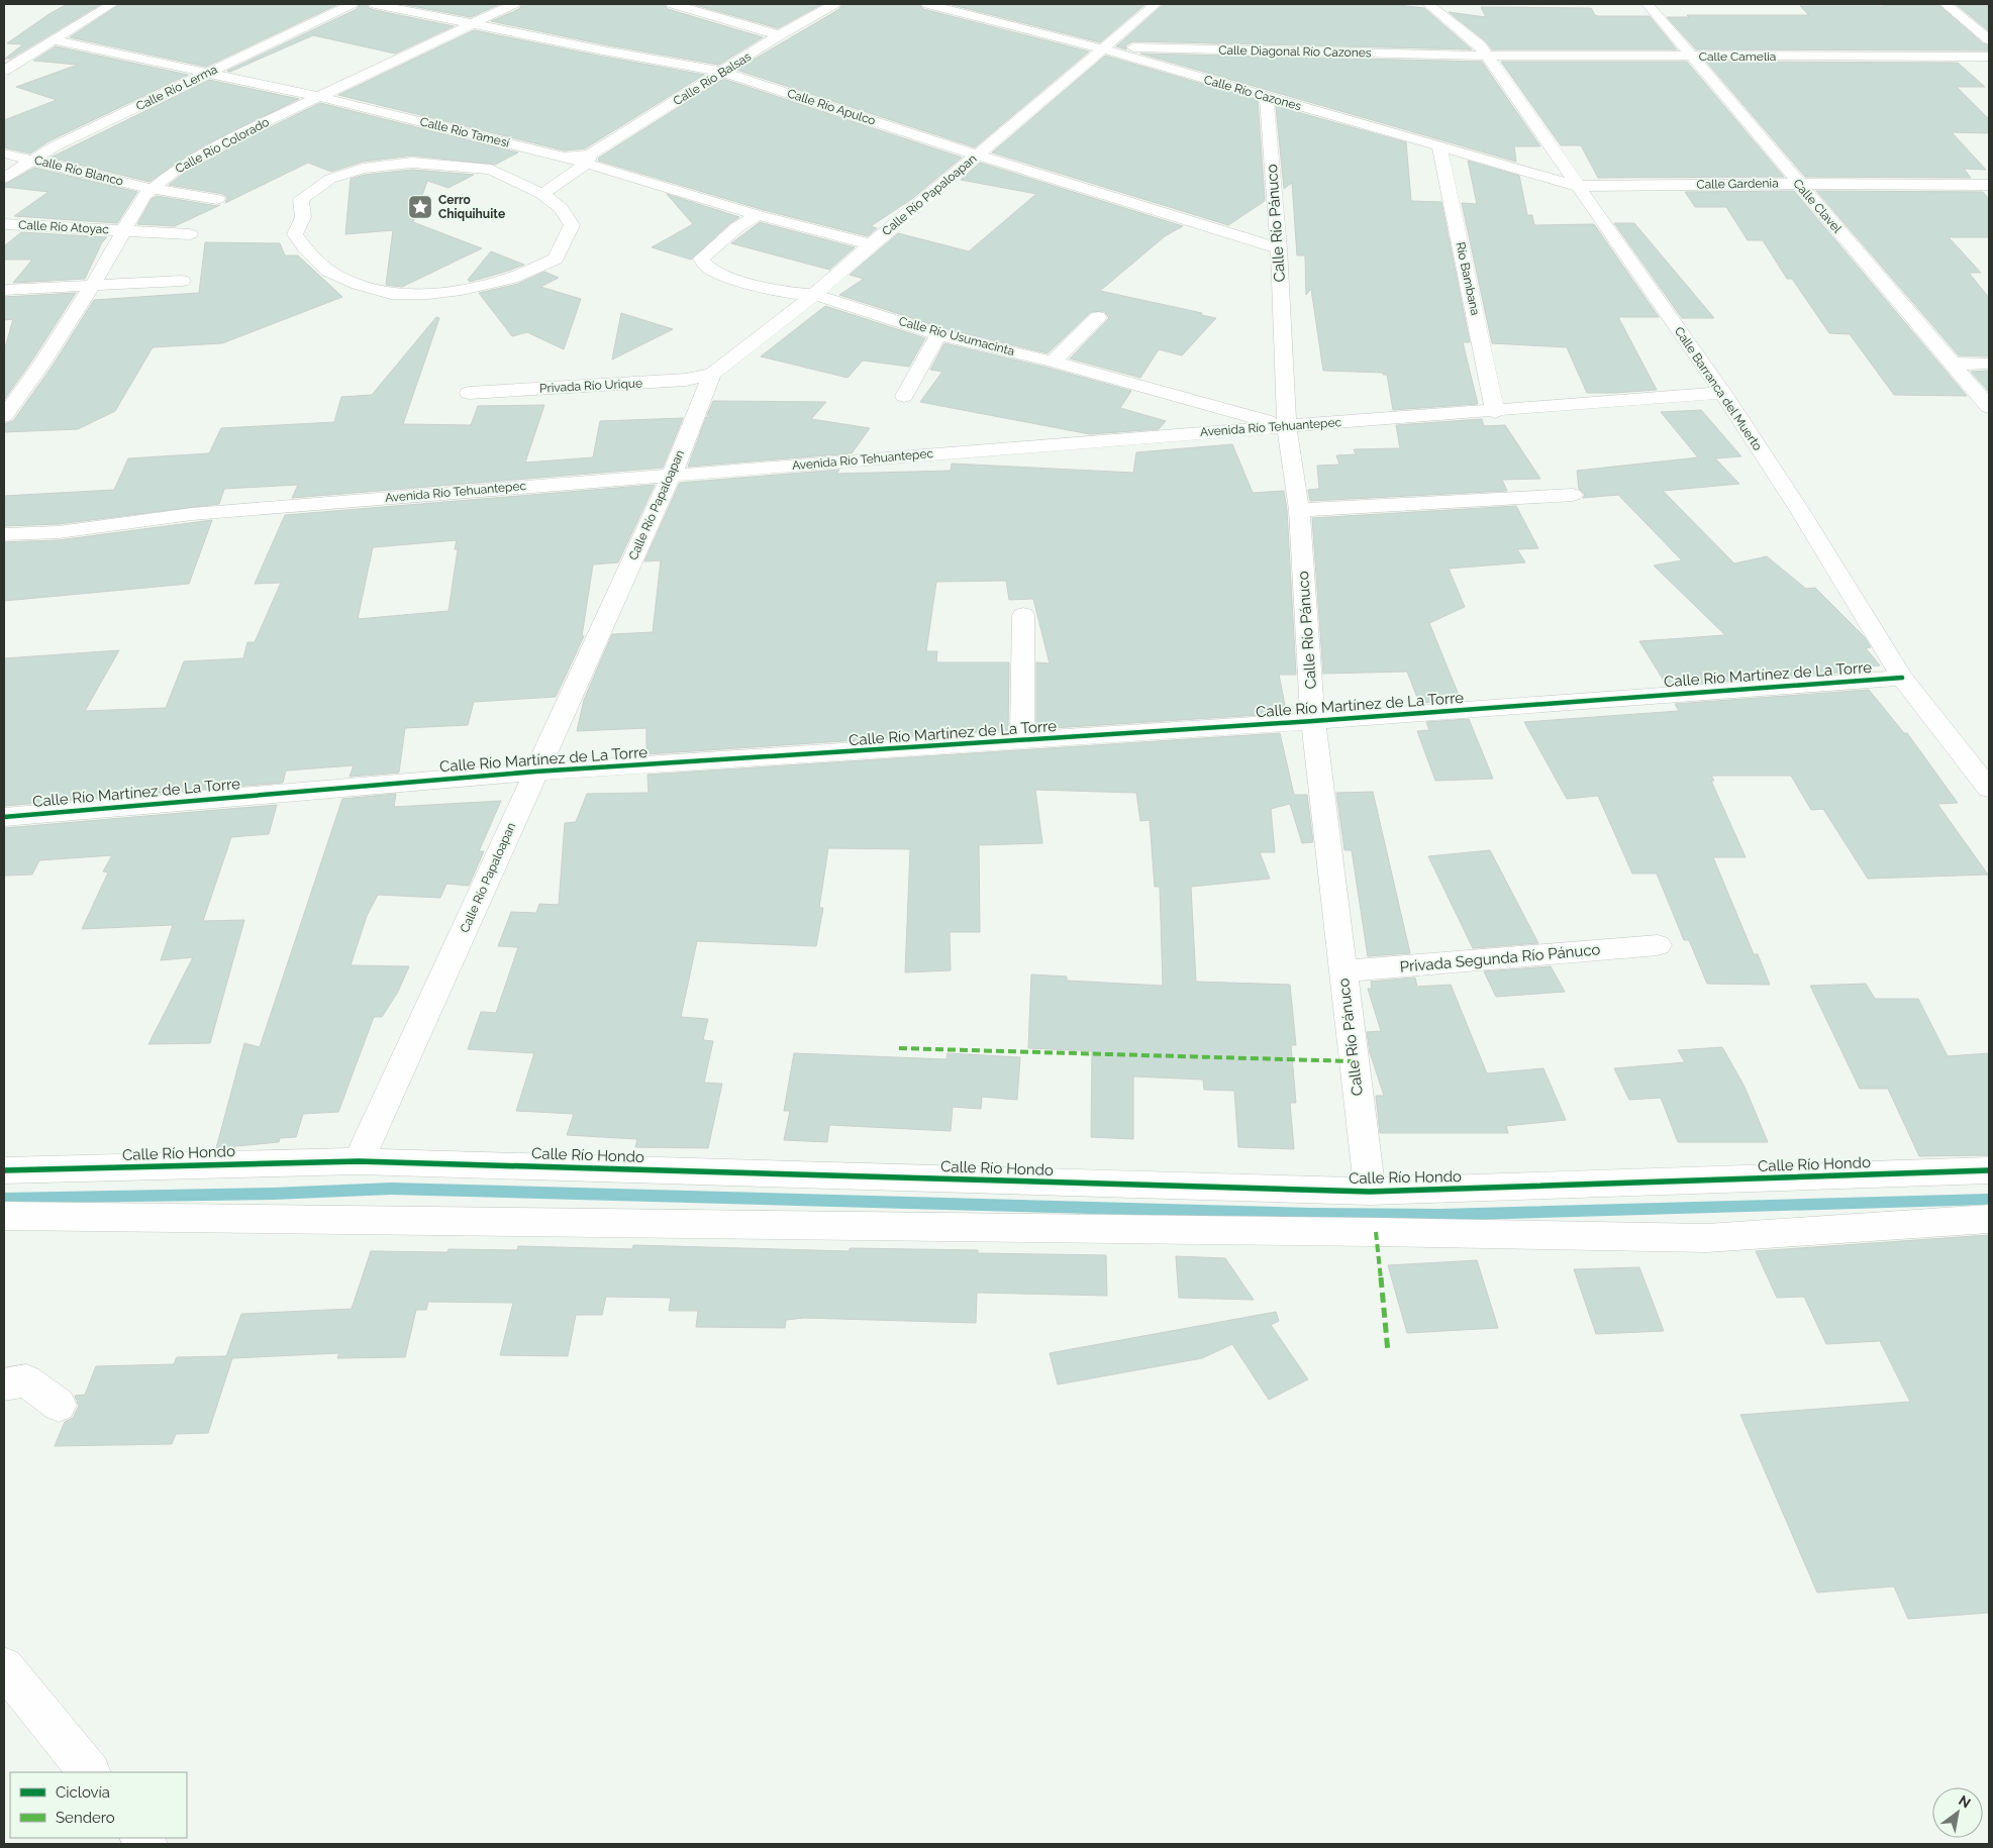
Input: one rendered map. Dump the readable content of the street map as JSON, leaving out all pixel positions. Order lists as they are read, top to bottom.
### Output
{
  "streets": {
    "street": [
      "Calle Diagonal Río Cazones",
      "Calle Camelia",
      "Calle Río Balsas",
      "Calle Río Lerma",
      "Calle Río Cazones",
      "Calle Río Apulco",
      "Calle Río Tamesí",
      "Calle Río Colorado",
      "Calle Río Blanco",
      "Calle Gardenia",
      "Calle Río Papaloapan",
      "Calle Clavel",
      "Calle Río Pánuco",
      "Calle Río Atoyac",
      "Río Bambana",
      "Calle Río Usumacinta",
      "Privada Río Urique",
      "Calle Barranca del Muerto",
      "Avenida Río Tehuantepec",
      "Calle Río Martínez de La Torre",
      "Privada Segunda Río Pánuco",
      "Calle Río Hondo"
    ]
  },
  "crossings": [
    ["Calle Diagonal Río Cazones", "Calle Camelia"],
    ["Calle Diagonal Río Cazones", "Calle Río Cazones"],
    ["Calle Diagonal Río Cazones", "Calle Río Papaloapan"],
    ["Calle Diagonal Río Cazones", "Calle Barranca del Muerto"],
    ["Calle Camelia", "Calle Clavel"],
    ["Calle Camelia", "Calle Barranca del Muerto"],
    ["Calle Río Balsas", "Calle Río Apulco"],
    ["Calle Río Balsas", "Calle Río Tamesí"],
    ["Calle Río Lerma", "Calle Río Tamesí"],
    ["Calle Río Lerma", "Calle Río Blanco"],
    ["Calle Río Cazones", "Calle Gardenia"],
    ["Calle Río Cazones", "Calle Río Papaloapan"],
    ["Calle Río Cazones", "Calle Río Pánuco"],
    ["Calle Río Cazones", "Río Bambana"],
    ["Calle Río Cazones", "Calle Barranca del Muerto"],
    ["Calle Río Apulco", "Calle Río Colorado"],
    ["Calle Río Apulco", "Calle Río Papaloapan"],
    ["Calle Río Apulco", "Calle Río Pánuco"],
    ["Calle Río Tamesí", "Calle Río Colorado"],
    ["Calle Río Colorado", "Calle Río Blanco"],
    ["Calle Río Colorado", "Calle Río Atoyac"],
    ["Calle Gardenia", "Calle Clavel"],
    ["Calle Gardenia", "Calle Barranca del Muerto"],
    ["Calle Río Papaloapan", "Calle Río Usumacinta"],
    ["Calle Río Papaloapan", "Privada Río Urique"],
    ["Calle Río Papaloapan", "Avenida Río Tehuantepec"],
    ["Calle Río Papaloapan", "Calle Río Martínez de La Torre"],
    ["Calle Río Papaloapan", "Calle Río Hondo"],
    ["Calle Río Pánuco", "Calle Río Usumacinta"],
    ["Calle Río Pánuco", "Avenida Río Tehuantepec"],
    ["Calle Río Pánuco", "Calle Río Martínez de La Torre"],
    ["Calle Río Pánuco", "Privada Segunda Río Pánuco"],
    ["Calle Río Pánuco", "Calle Río Hondo"],
    ["Río Bambana", "Avenida Río Tehuantepec"],
    ["Calle Río Usumacinta", "Avenida Río Tehuantepec"],
    ["Calle Barranca del Muerto", "Avenida Río Tehuantepec"],
    ["Calle Barranca del Muerto", "Calle Río Martínez de La Torre"]
  ],
  "places": {
    "place": ["Cerro Chiquihuite"]
  },
  "legend": ["Ciclovía", "Sendero"],
  "north": "top right"
}
